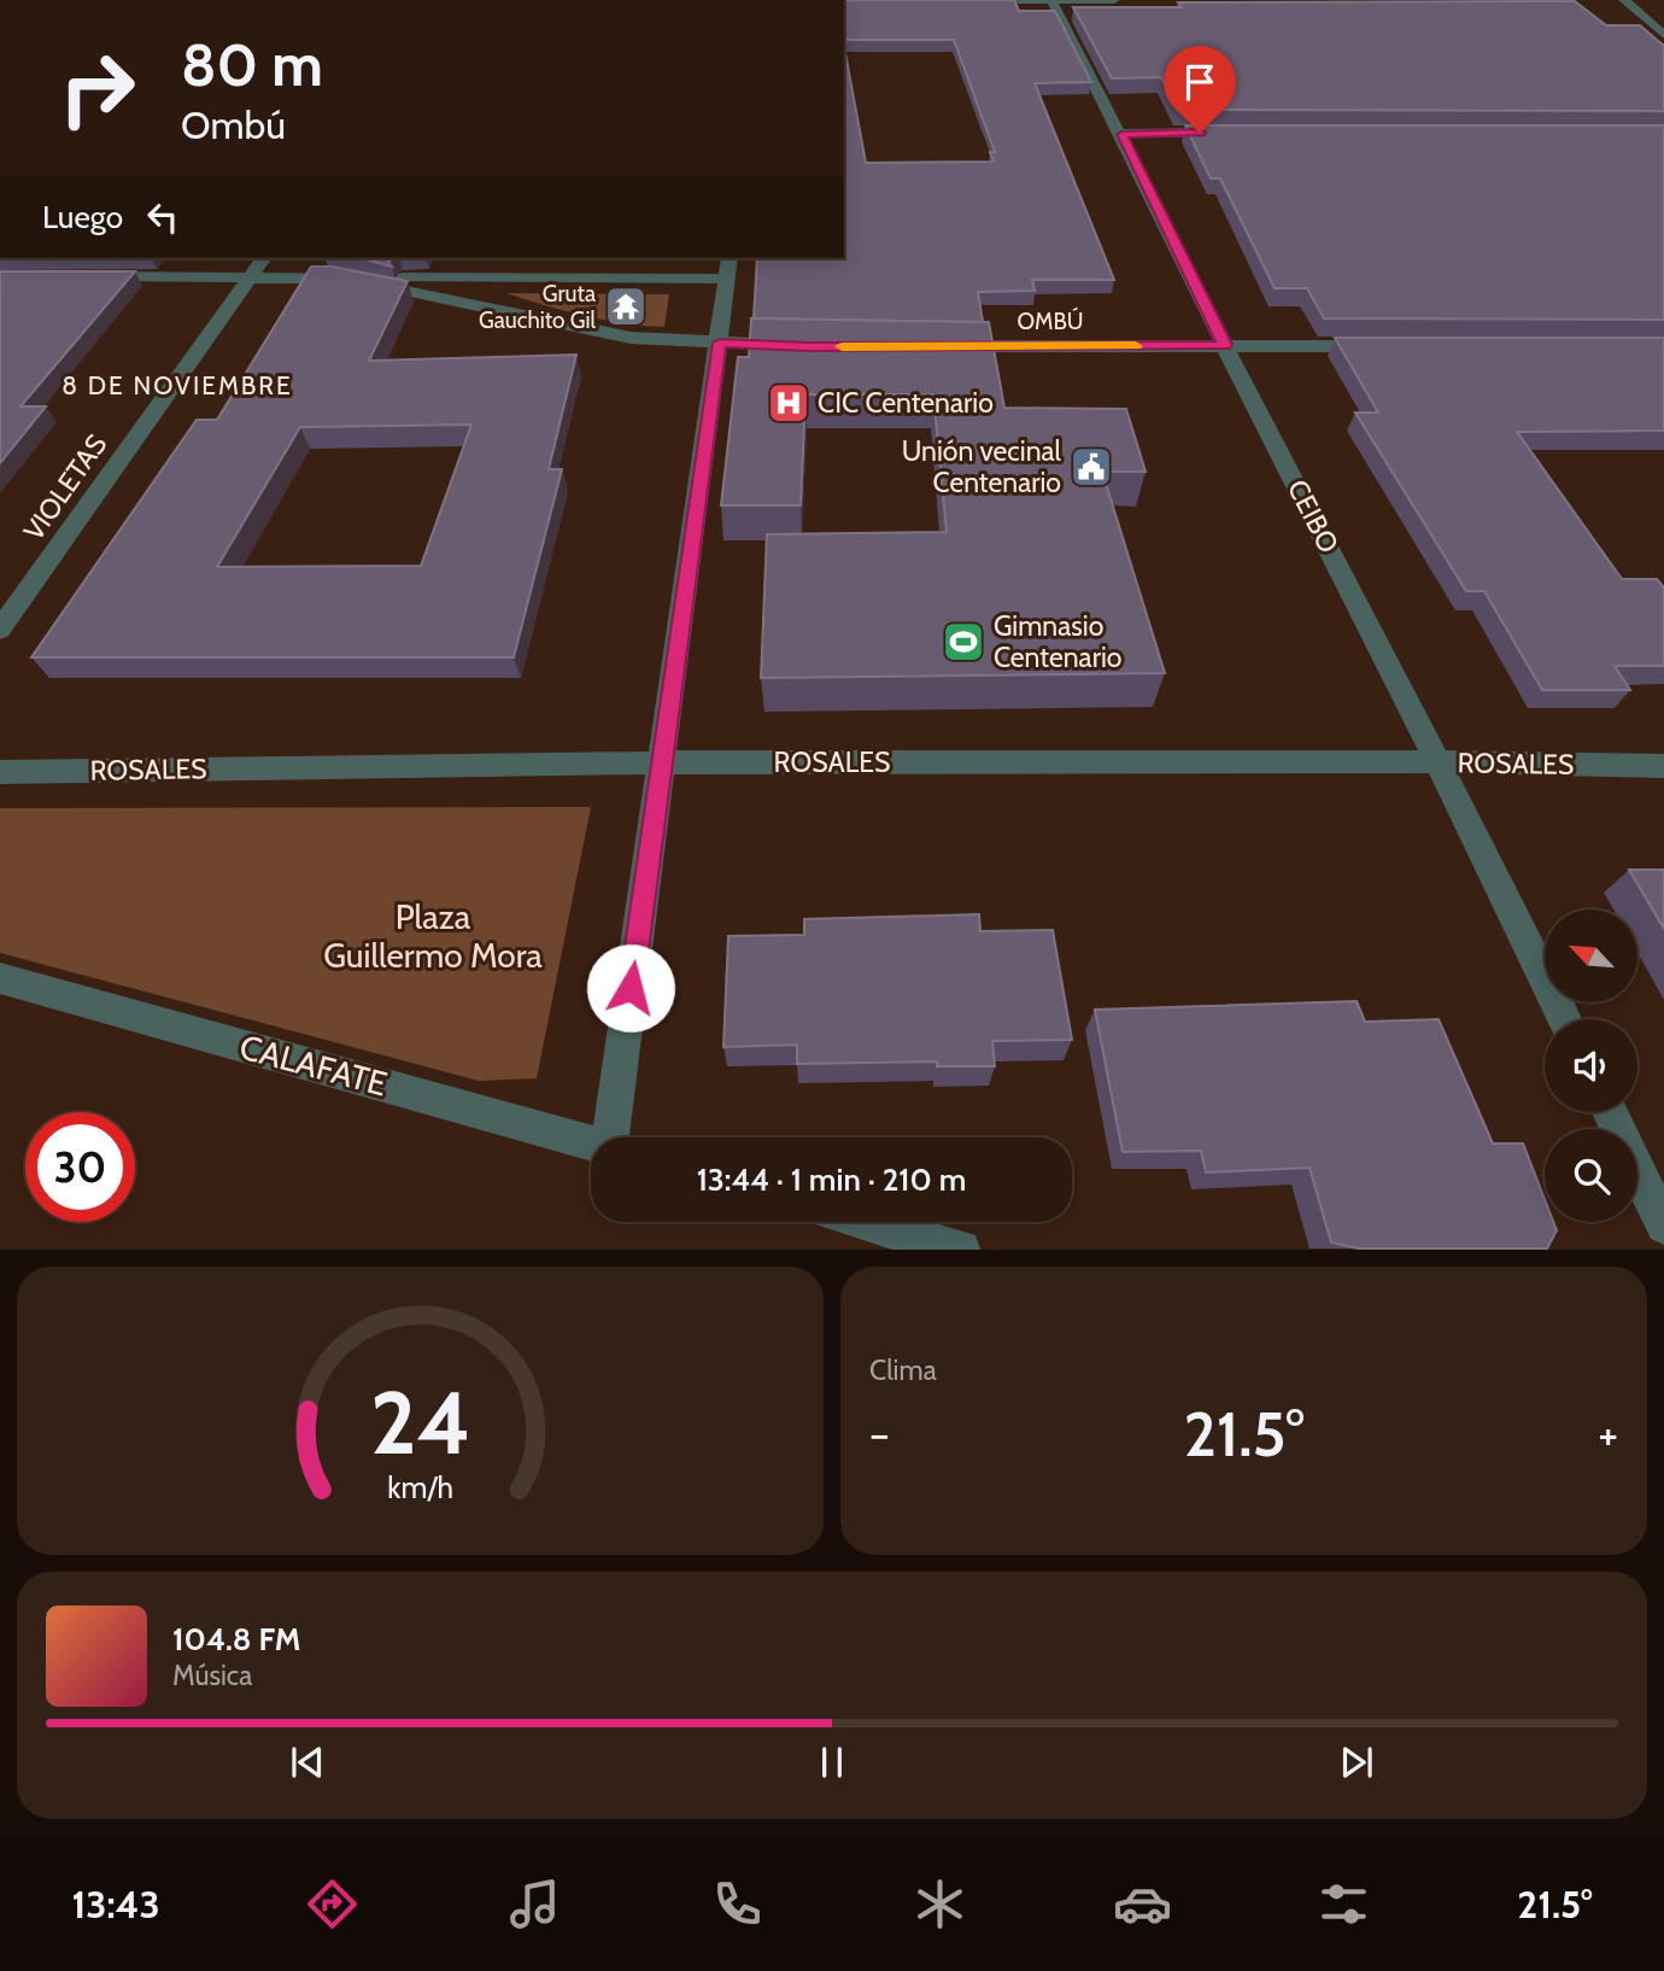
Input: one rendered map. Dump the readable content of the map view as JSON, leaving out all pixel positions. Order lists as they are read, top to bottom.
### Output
{
  "streets": {
    "street": [
      "OMBÚ",
      "VIOLETAS",
      "CEIBO",
      "ROSALES",
      "CALAFATE"
    ]
  },
  "crossings": [
    ["OMBÚ", "CEIBO"],
    ["CEIBO", "ROSALES"]
  ],
  "districts": ["8 DE NOVIEMBRE"],
  "parks": ["Plaza Guillermo Mora"],
  "places": {
    "temple": ["Gruta Gauchito Gil"],
    "hospital": ["CIC Centenario"],
    "public building": ["Unión vecinal Centenario"],
    "sports": ["Gimnasio Centenario"]
  },
  "north": "top left",
  "page": {
    "turn": ["80 m", "Ombú"],
    "then": "Luego",
    "limit": "30",
    "trip": "13:44 · 1 min · 210 m",
    "tile": "Clima",
    "heat": ["−", "21.5°", "+"],
    "song": ["104.8 FM", "Música"],
    "tabs": ["13:43", "21.5°"],
    "gauge": ["24", "km/h"]
  }
}
